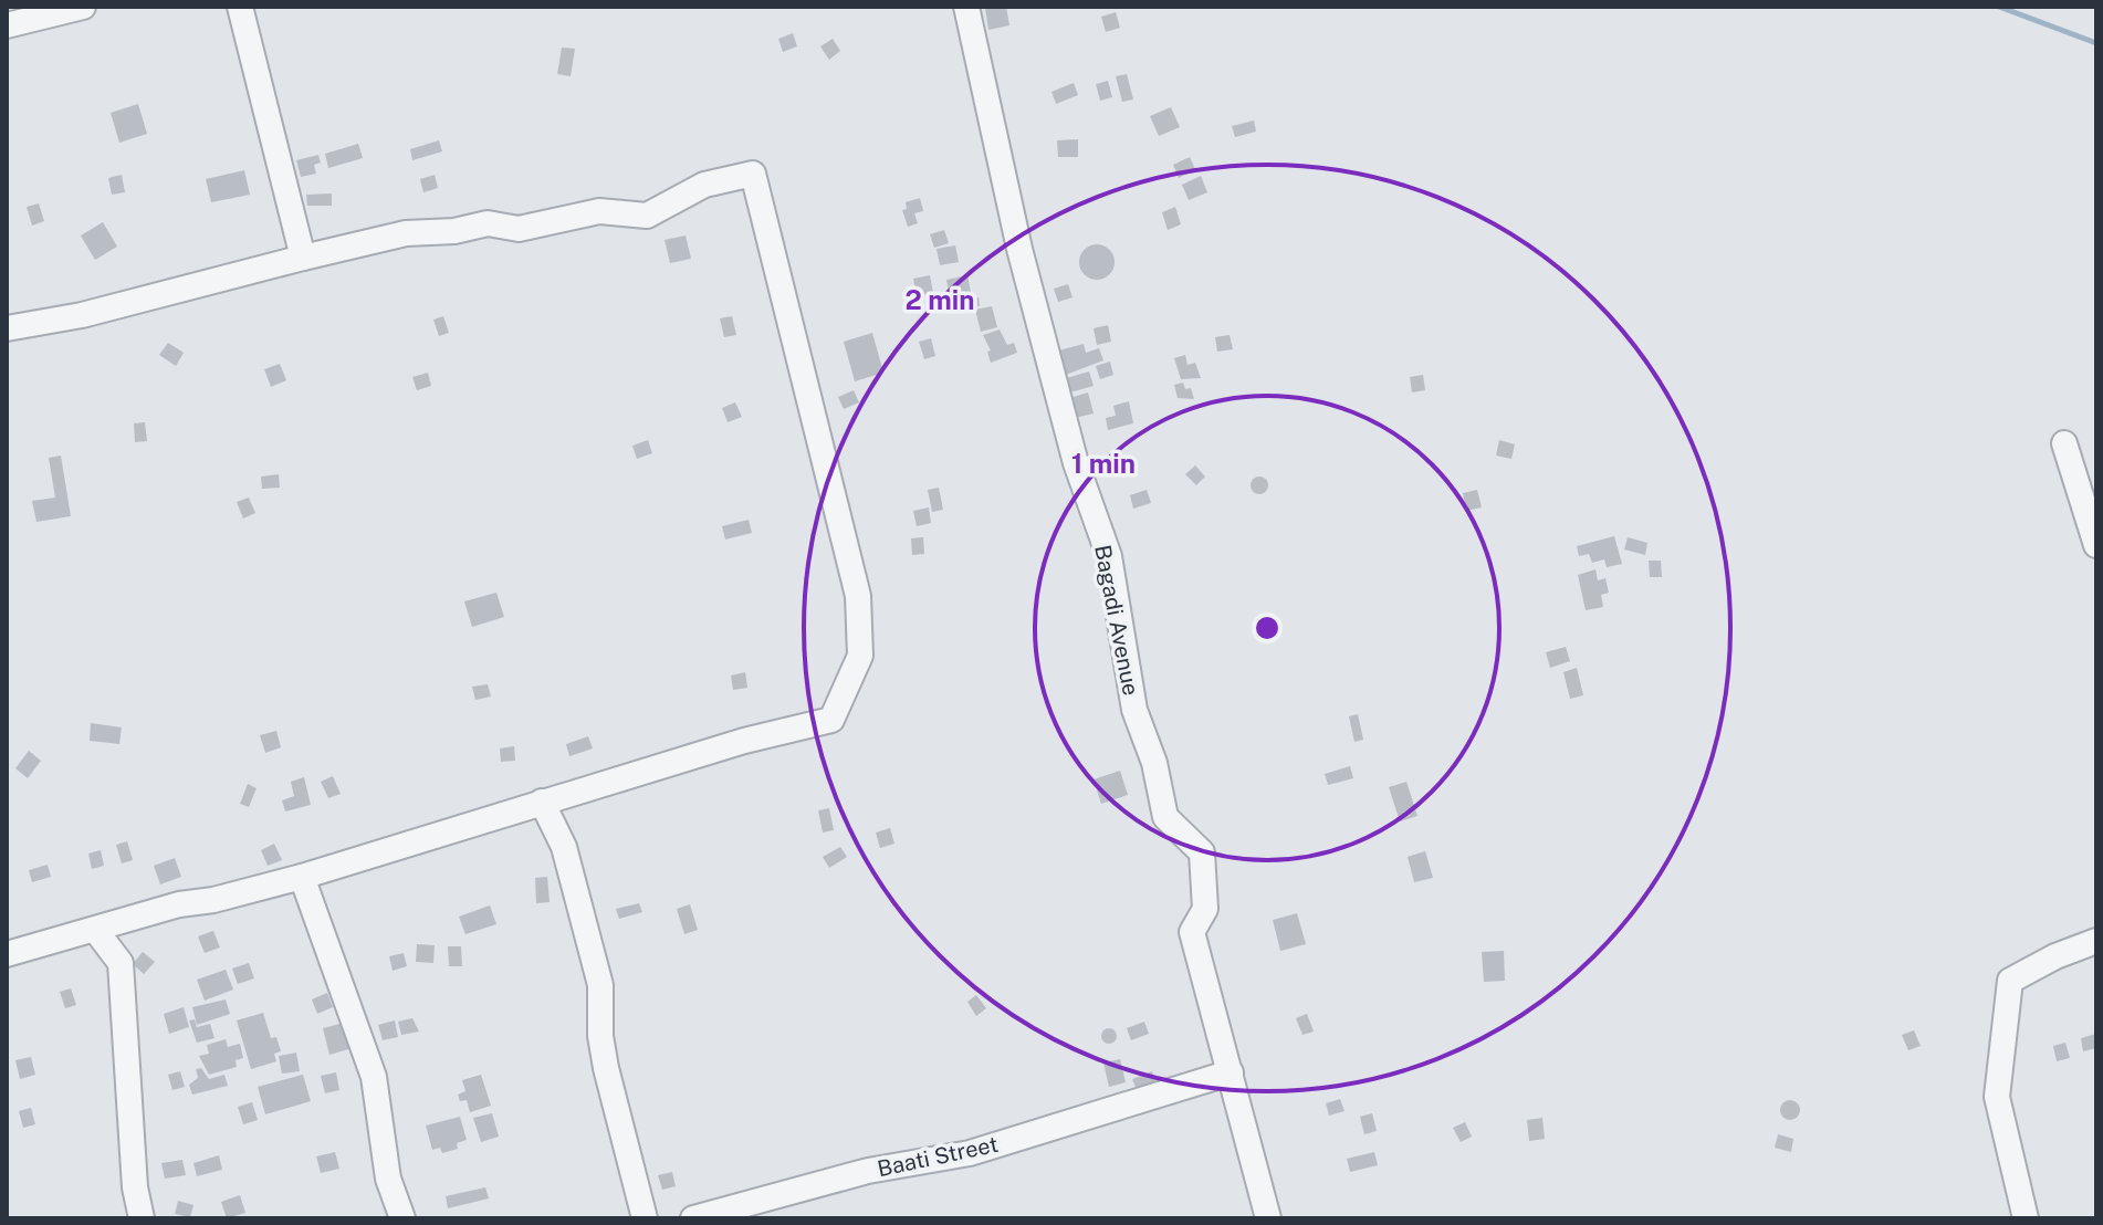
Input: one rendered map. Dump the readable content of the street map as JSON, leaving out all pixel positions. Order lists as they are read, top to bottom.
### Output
{
  "streets": {
    "street": ["Bagadi Avenue", "Baati Street"]
  },
  "crossings": [
    ["Bagadi Avenue", "Baati Street"]
  ],
  "rings": ["2 min", "1 min"]
}
